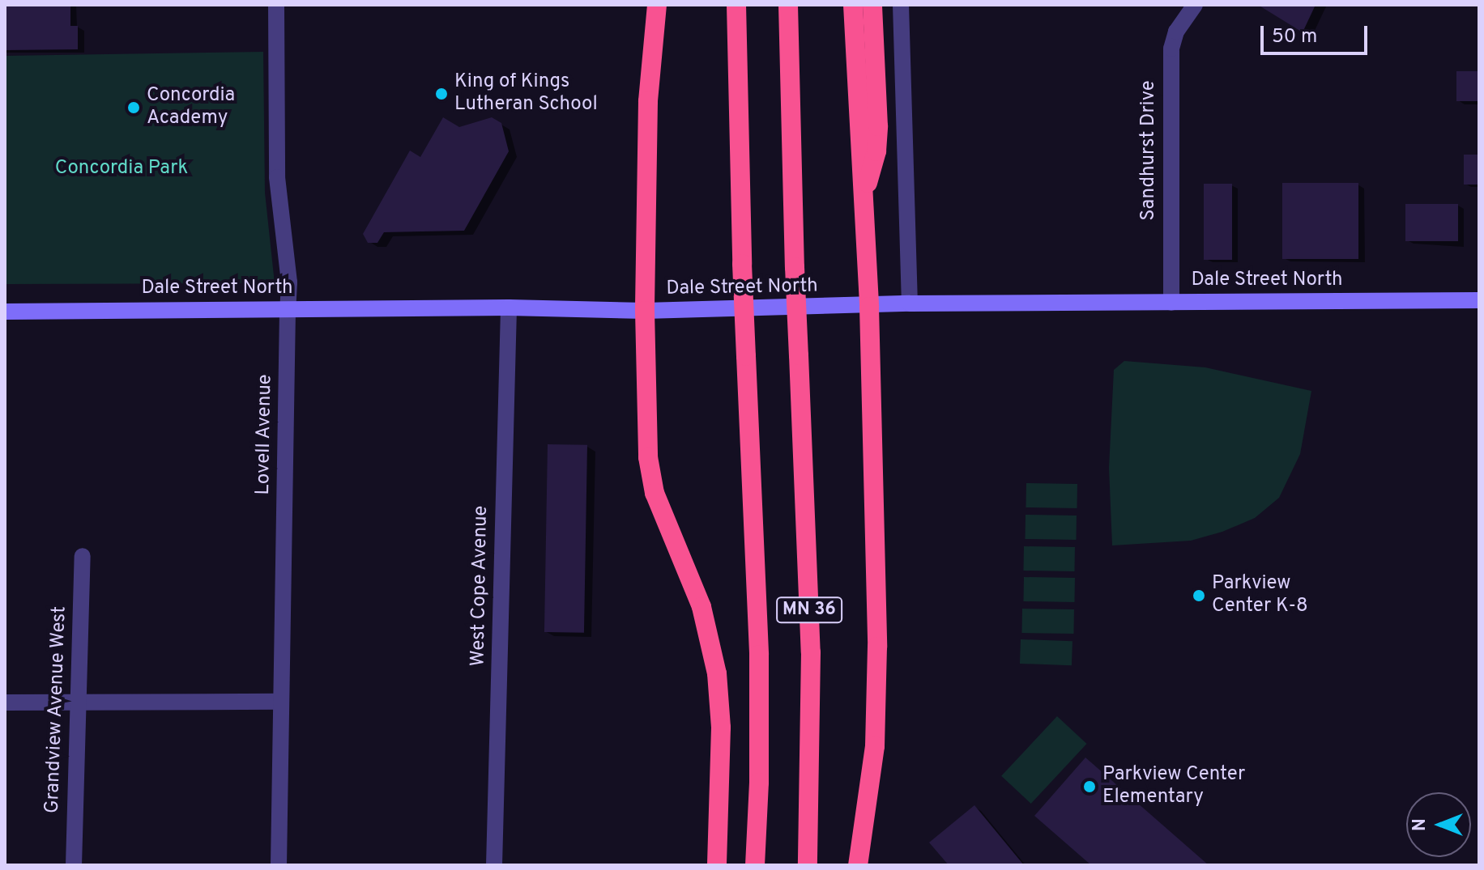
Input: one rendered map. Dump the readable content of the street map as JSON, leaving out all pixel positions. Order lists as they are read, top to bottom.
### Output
{
  "streets": {
    "highway": ["MN 36"],
    "main road": ["Dale Street North"],
    "street": [
      "Sandhurst Drive",
      "Lovell Avenue",
      "West Cope Avenue",
      "Grandview Avenue West"
    ]
  },
  "crossings": [
    ["Sandhurst Drive", "Dale Street North"],
    ["Dale Street North", "Lovell Avenue"],
    ["Dale Street North", "West Cope Avenue"]
  ],
  "parks": ["Concordia Park"],
  "places": [
    "King of Kings Lutheran School",
    "Concordia Academy",
    "Parkview Center K-8",
    "Parkview Center Elementary"
  ],
  "scale_bar": "50 m",
  "north": "left"
}
